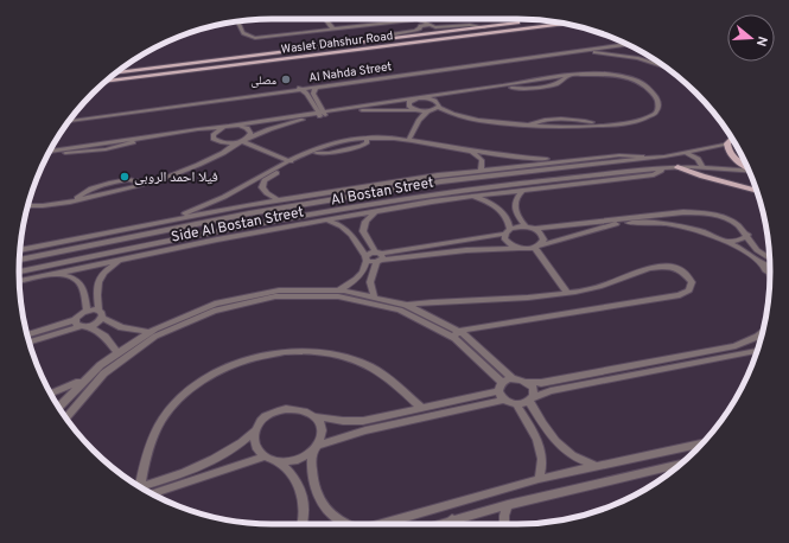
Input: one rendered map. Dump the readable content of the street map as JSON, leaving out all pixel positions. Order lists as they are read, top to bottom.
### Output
{
  "streets": {
    "main road": ["Waslet Dahshur Road"],
    "street": ["Al Nahda Street", "Al Bostan Street", "Side Al Bostan Street"]
  },
  "crossings": [
    ["Al Bostan Street", "Side Al Bostan Street"]
  ],
  "places": ["مصلى", "فيلا احمد الروبى"],
  "north": "right"
}
